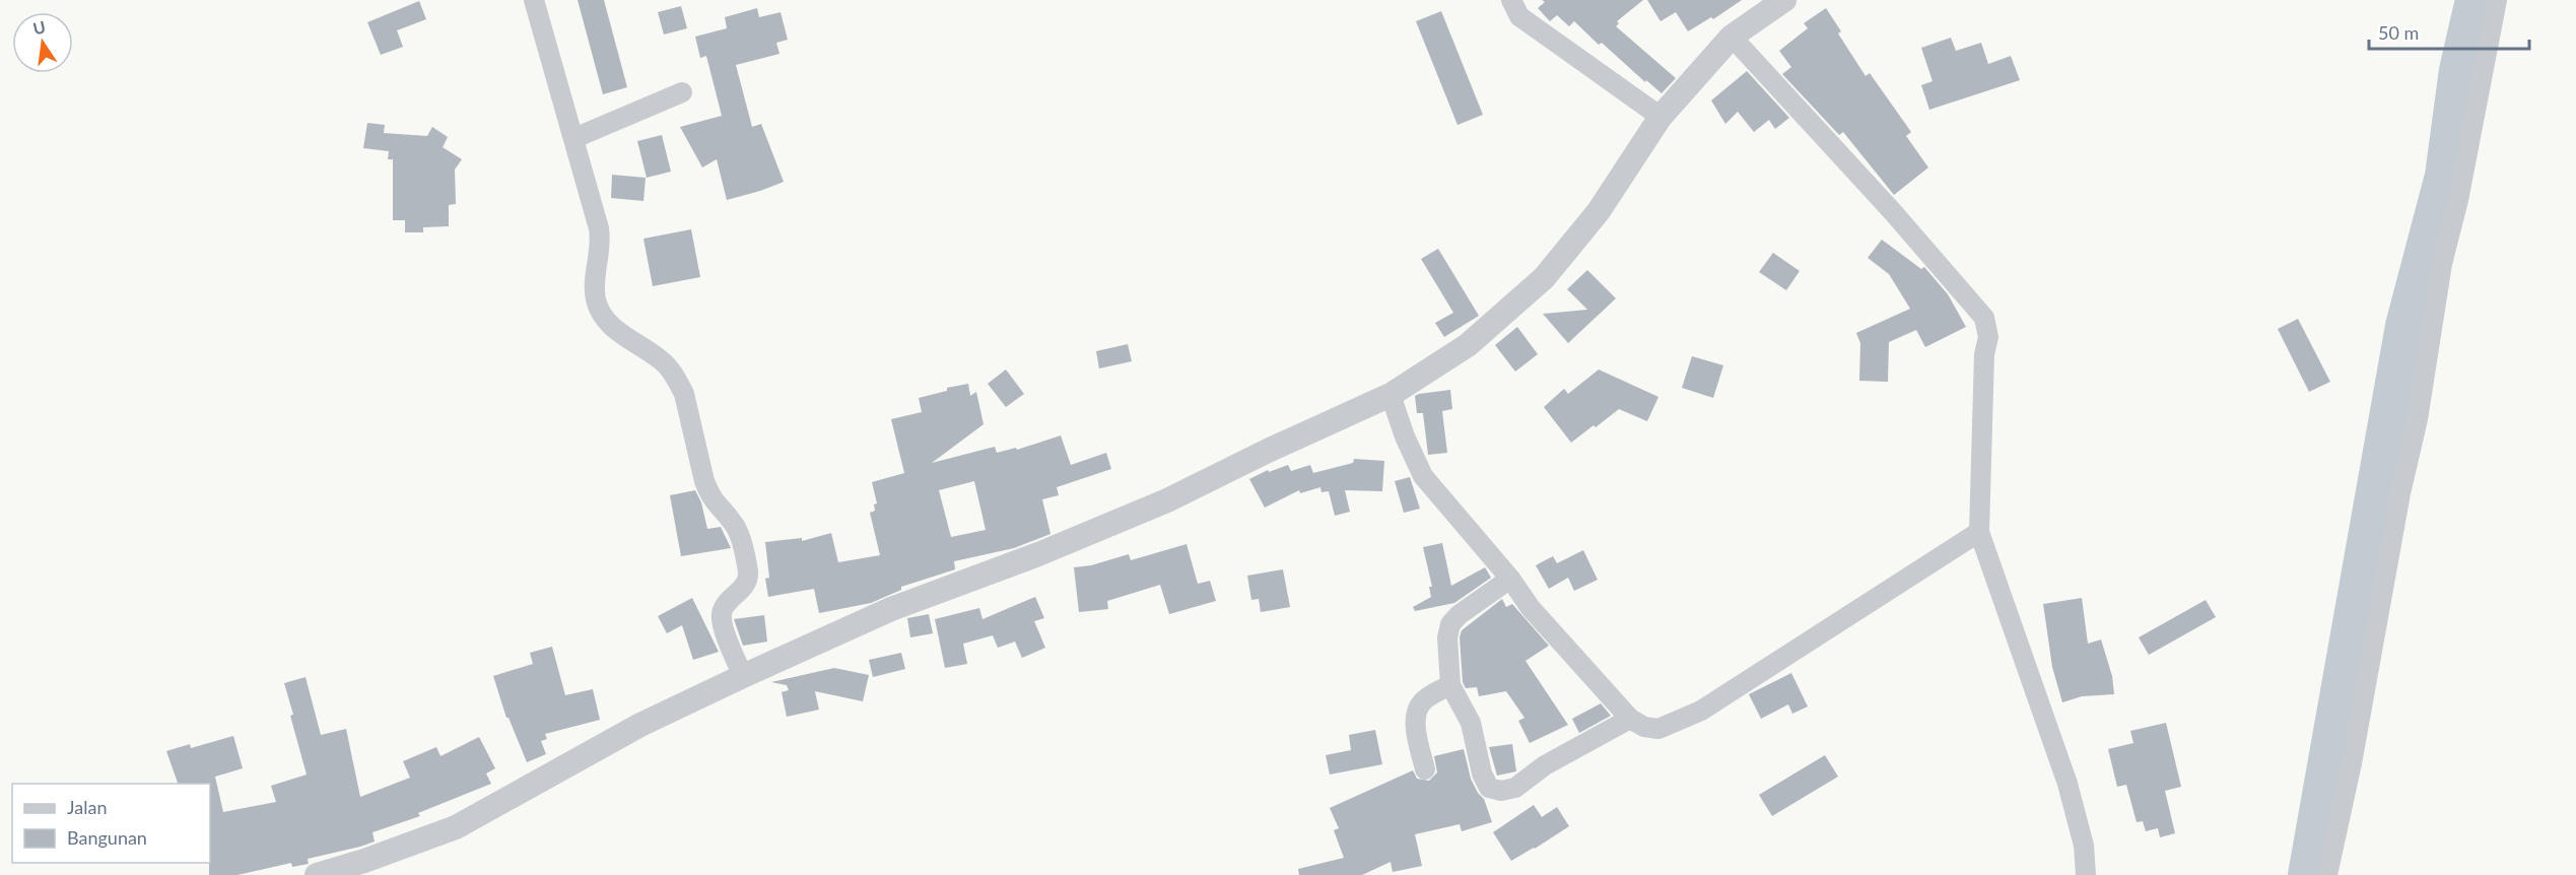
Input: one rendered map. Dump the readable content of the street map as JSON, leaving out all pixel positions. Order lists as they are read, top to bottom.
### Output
{
  "legend": ["Jalan", "Bangunan"],
  "scale_bar": "50 m",
  "north": "top"
}
